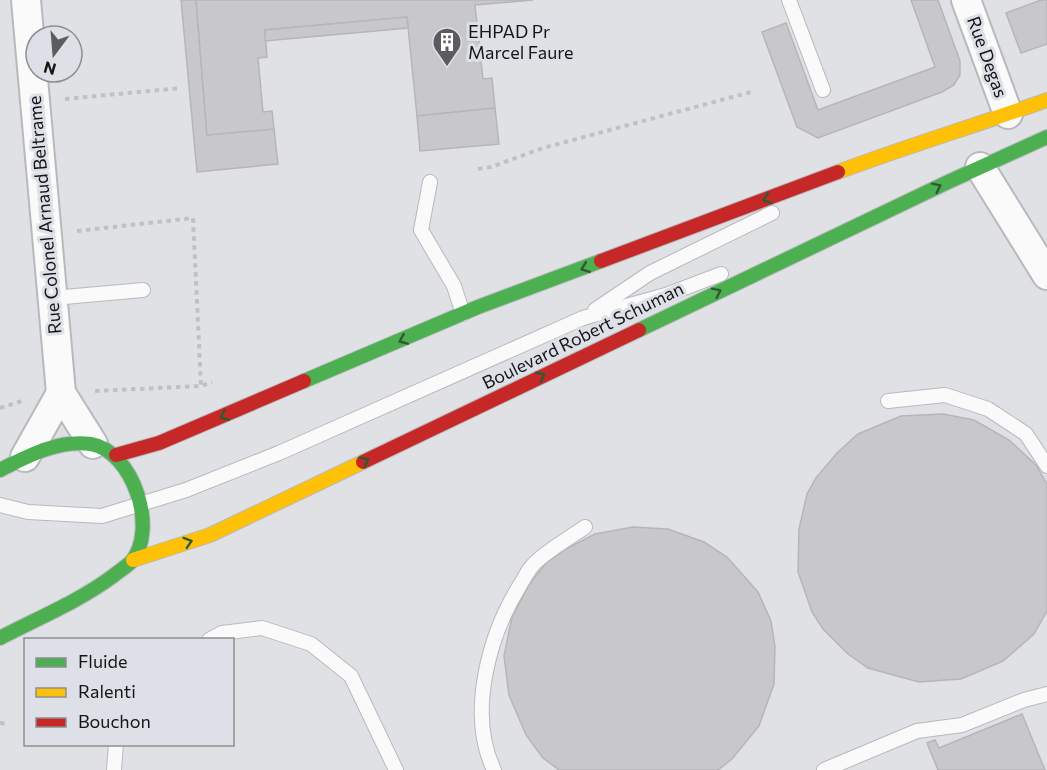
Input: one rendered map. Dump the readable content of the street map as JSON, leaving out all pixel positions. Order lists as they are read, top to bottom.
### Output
{
  "streets": {
    "main road": ["Boulevard Robert Schuman"],
    "street": ["Rue Degas", "Rue Colonel Arnaud Beltrame"]
  },
  "places": {
    "building": ["EHPAD Pr Marcel Faure"]
  },
  "legend": ["Fluide", "Ralenti", "Bouchon"],
  "north": "bottom"
}
